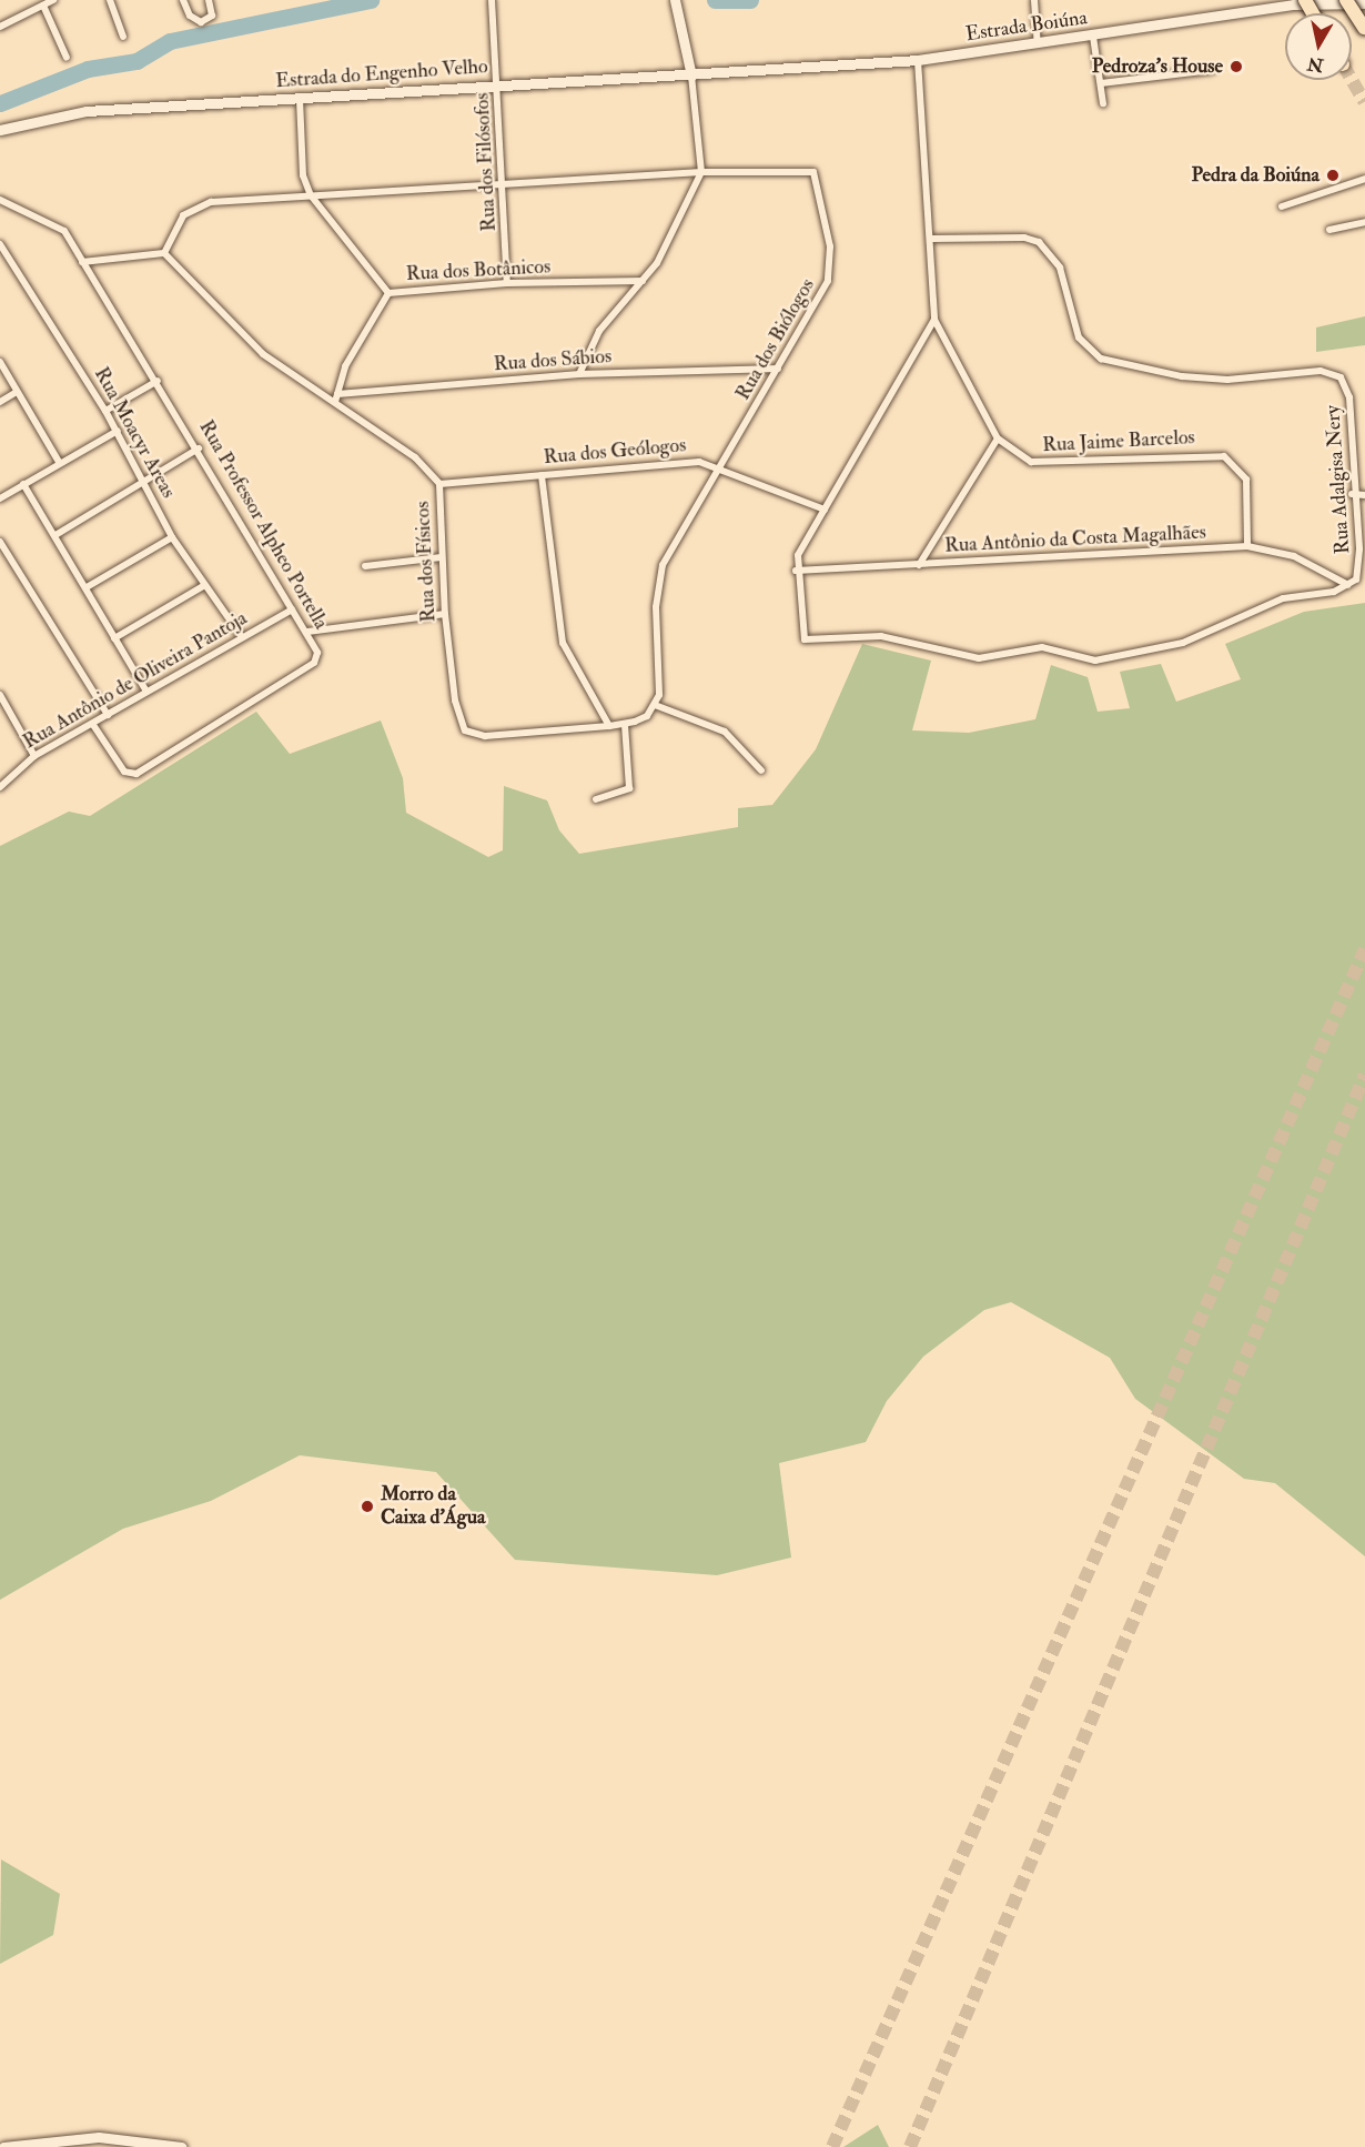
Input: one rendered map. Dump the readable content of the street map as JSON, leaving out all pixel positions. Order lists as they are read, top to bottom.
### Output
{
  "streets": {
    "street": [
      "Estrada Boiúna",
      "Estrada do Engenho Velho",
      "Rua dos Filósofos",
      "Rua dos Botânicos",
      "Rua dos Biólogos",
      "Rua dos Sábios",
      "Rua Moacyr Areas",
      "Rua Jaime Barcelos",
      "Rua dos Geólogos",
      "Rua Adalgisa Nery",
      "Rua Professor Alpheo Portella",
      "Rua Antônio da Costa Magalhães",
      "Rua dos Físicos",
      "Rua Antônio de Oliveira Pantoja"
    ]
  },
  "crossings": [
    ["Estrada Boiúna", "Estrada do Engenho Velho"],
    ["Estrada Boiúna", "Rua Jaime Barcelos"],
    ["Estrada do Engenho Velho", "Rua dos Filósofos"],
    ["Rua dos Filósofos", "Rua dos Botânicos"],
    ["Rua dos Filósofos", "Rua dos Biólogos"],
    ["Rua dos Botânicos", "Rua dos Sábios"],
    ["Rua dos Botânicos", "Rua dos Físicos"],
    ["Rua dos Biólogos", "Rua dos Sábios"],
    ["Rua dos Biólogos", "Rua dos Geólogos"],
    ["Rua dos Biólogos", "Rua dos Físicos"],
    ["Rua dos Sábios", "Rua dos Físicos"],
    ["Rua Moacyr Areas", "Rua Antônio de Oliveira Pantoja"],
    ["Rua Jaime Barcelos", "Rua Adalgisa Nery"],
    ["Rua Jaime Barcelos", "Rua Antônio da Costa Magalhães"],
    ["Rua dos Geólogos", "Rua dos Físicos"],
    ["Rua Adalgisa Nery", "Rua Antônio da Costa Magalhães"],
    ["Rua Professor Alpheo Portella", "Rua Antônio de Oliveira Pantoja"]
  ],
  "places": ["Pedroza's House", "Pedra da Boiúna", "Morro da Caixa d'Água"],
  "north": "bottom"
}
